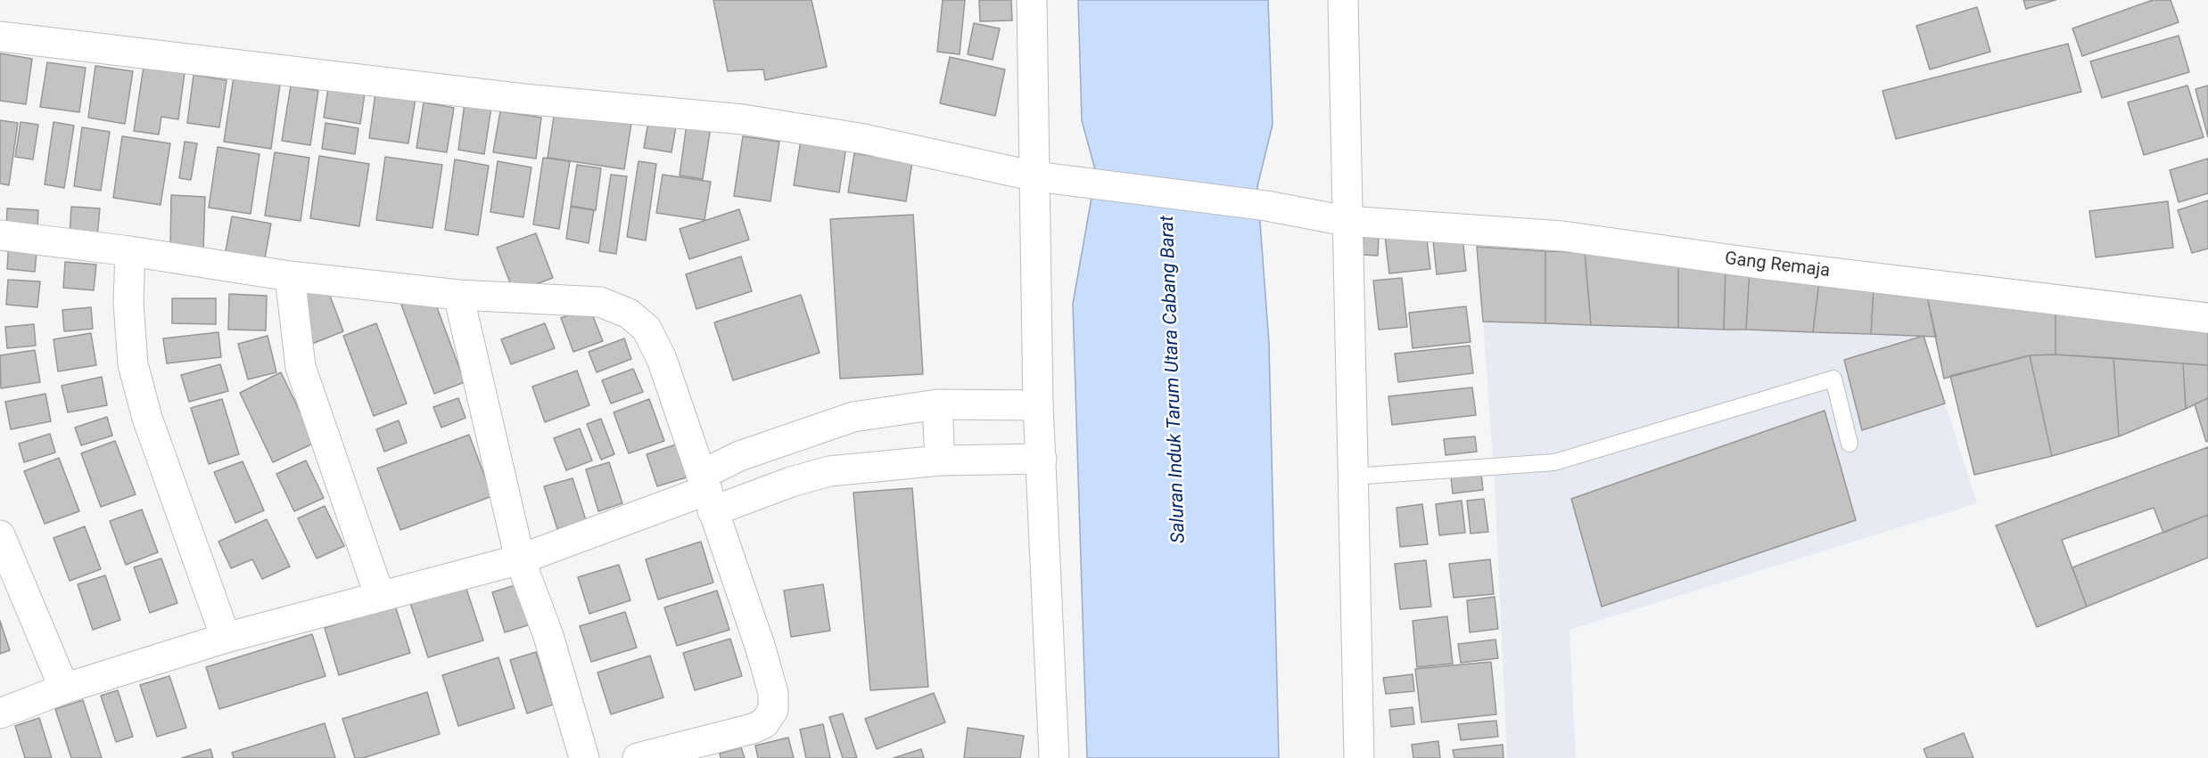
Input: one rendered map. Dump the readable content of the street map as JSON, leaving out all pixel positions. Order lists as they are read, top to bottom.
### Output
{
  "streets": {
    "street": ["Gang Remaja"]
  },
  "water": ["Saluran Induk Tarum Utara Cabang Barat"]
}
